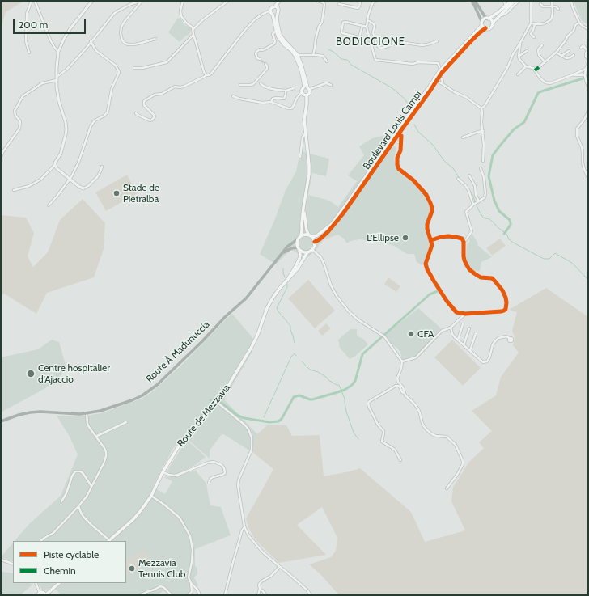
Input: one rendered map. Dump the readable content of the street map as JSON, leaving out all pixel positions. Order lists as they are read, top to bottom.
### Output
{
  "streets": {
    "main road": ["Boulevard Louis Campi", "Route À Madunuccia", "Route de Mezzavia"]
  },
  "crossings": [
    ["Boulevard Louis Campi", "Route À Madunuccia"],
    ["Boulevard Louis Campi", "Route de Mezzavia"],
    ["Route À Madunuccia", "Route de Mezzavia"]
  ],
  "districts": ["BODICCIONE"],
  "places": [
    "Stade de Pietralba",
    "L'Ellipse",
    "CFA",
    "Centre hospitalier d'Ajaccio",
    "Mezzavia Tennis Club"
  ],
  "legend": ["Piste cyclable", "Chemin"],
  "scale_bar": "200 m"
}
